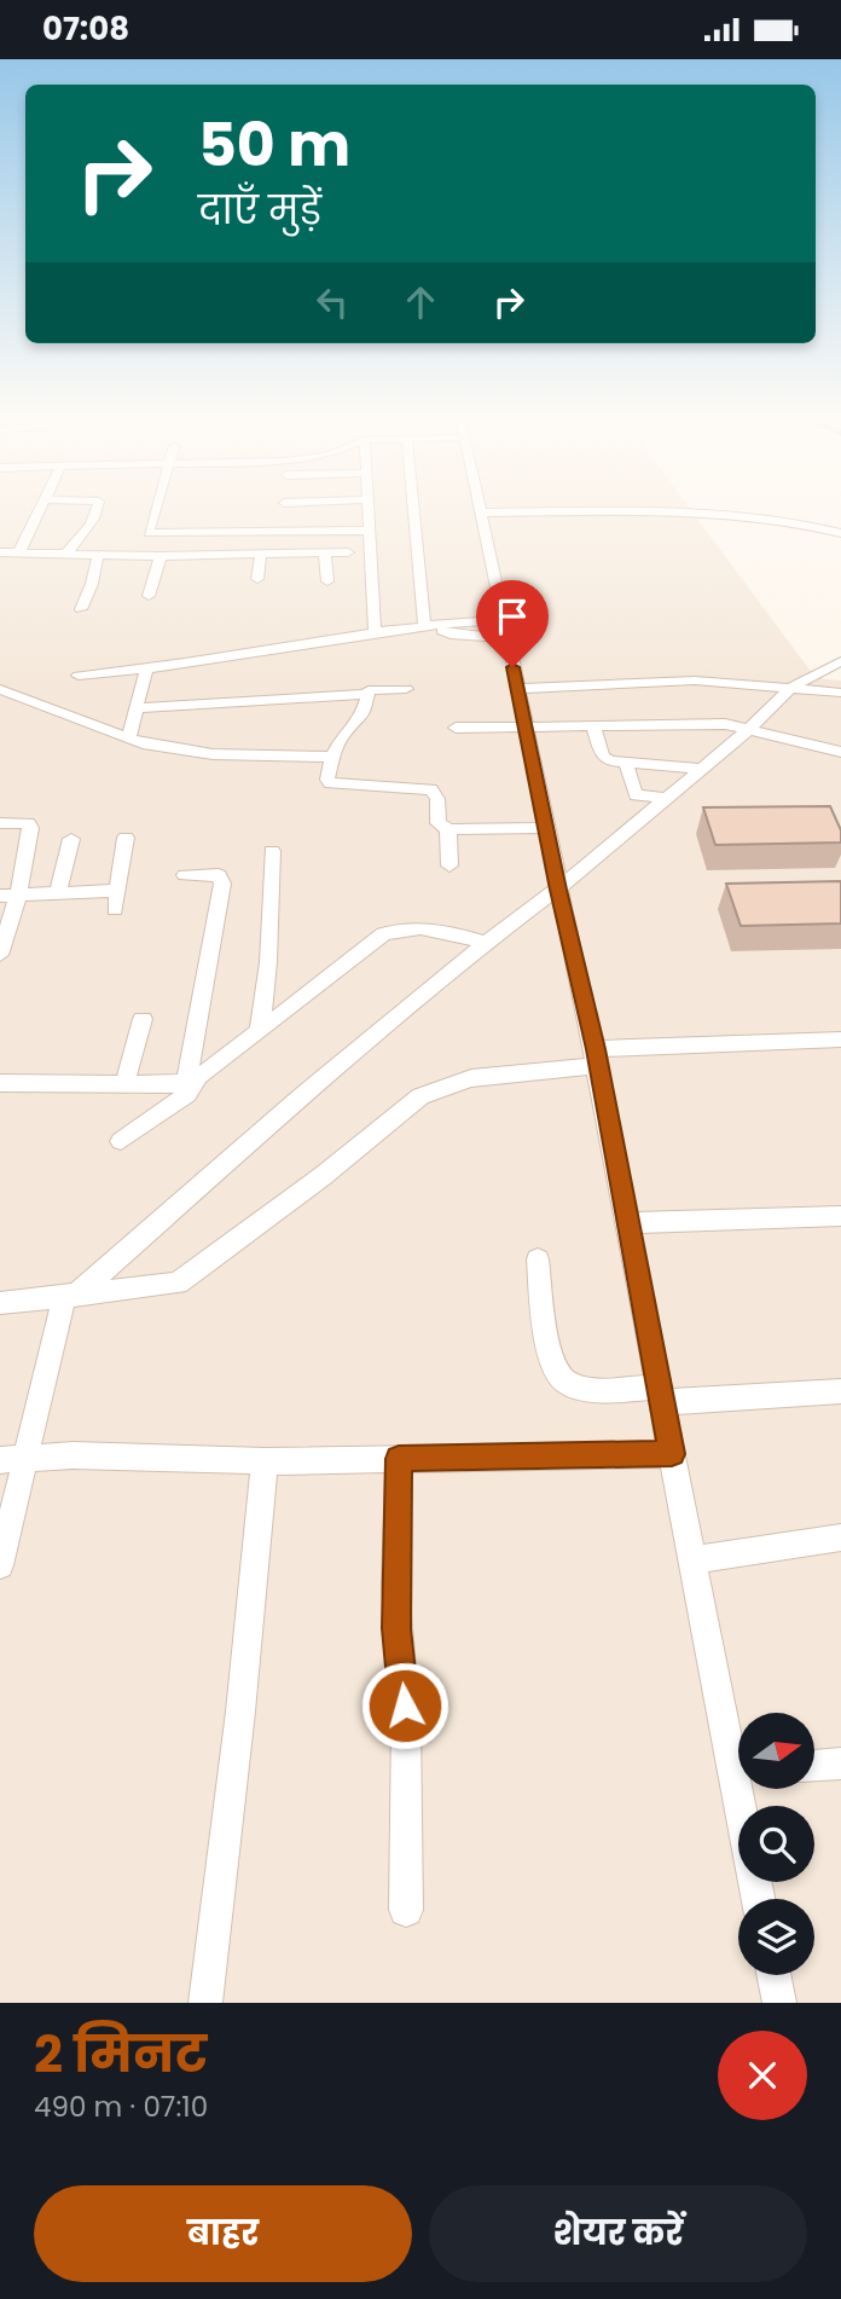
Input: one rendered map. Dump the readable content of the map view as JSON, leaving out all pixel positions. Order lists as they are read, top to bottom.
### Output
{
  "north": "right",
  "page": {
    "status": "07:08",
    "turn": ["50 m", "दाएँ मुड़ें"],
    "heading": ["2 मिनट", "490 m · 07:10"],
    "buttons": ["बाहर", "शेयर करें"]
  }
}
